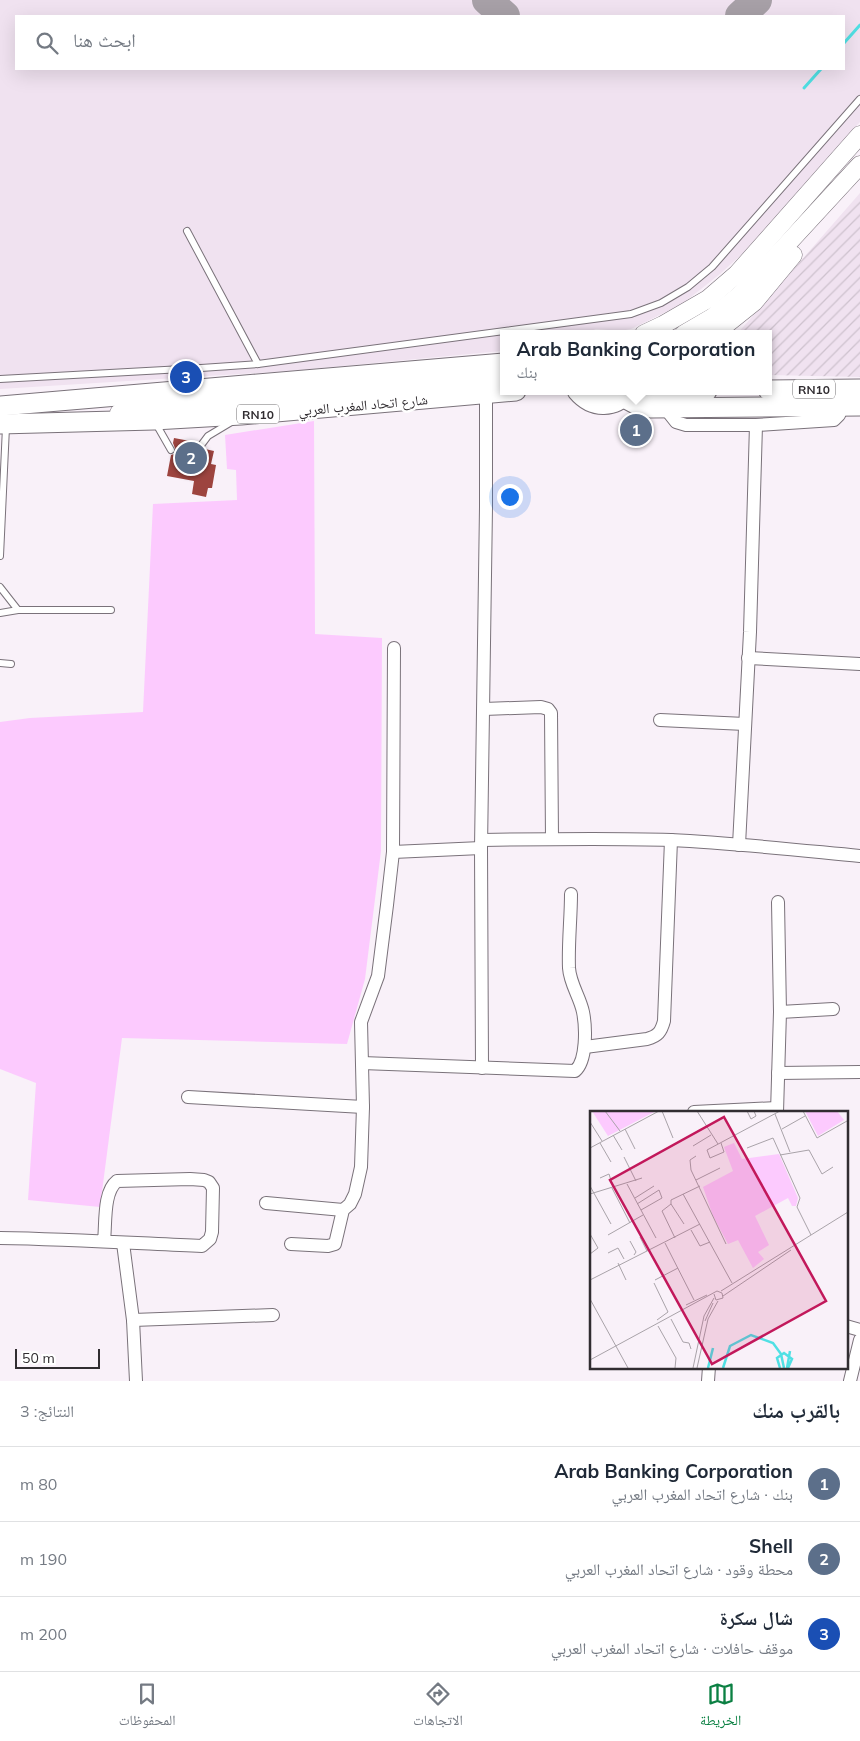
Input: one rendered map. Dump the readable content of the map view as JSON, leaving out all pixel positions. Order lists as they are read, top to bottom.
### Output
{
  "streets": {
    "main road": ["RN10", "شارع اتحاد المغرب العربي"]
  },
  "crossings": [
    ["RN10", "شارع اتحاد المغرب العربي"]
  ],
  "scale_bar": "50 m",
  "page": {
    "search": "ابحث هنا",
    "popup": ["Arab Banking Corporation", "بنك"],
    "pins": ["3", "1", "2"],
    "scale": "50 m",
    "heading": ["بالقرب منك", "النتائج: 3"],
    "list": [
      {
        "mark": "1",
        "name": "Arab Banking Corporation",
        "note": "بنك · شارع اتحاد المغرب العربي",
        "value": "80 m"
      },
      {
        "mark": "2",
        "name": "Shell",
        "note": "محطة وقود · شارع اتحاد المغرب العربي",
        "value": "190 m"
      },
      {
        "mark": "3",
        "name": "شال سكرة",
        "note": "موقف حافلات · شارع اتحاد المغرب العربي",
        "value": "200 m"
      }
    ],
    "nav": ["الخريطة", "الاتجاهات", "المحفوظات"]
  }
}
